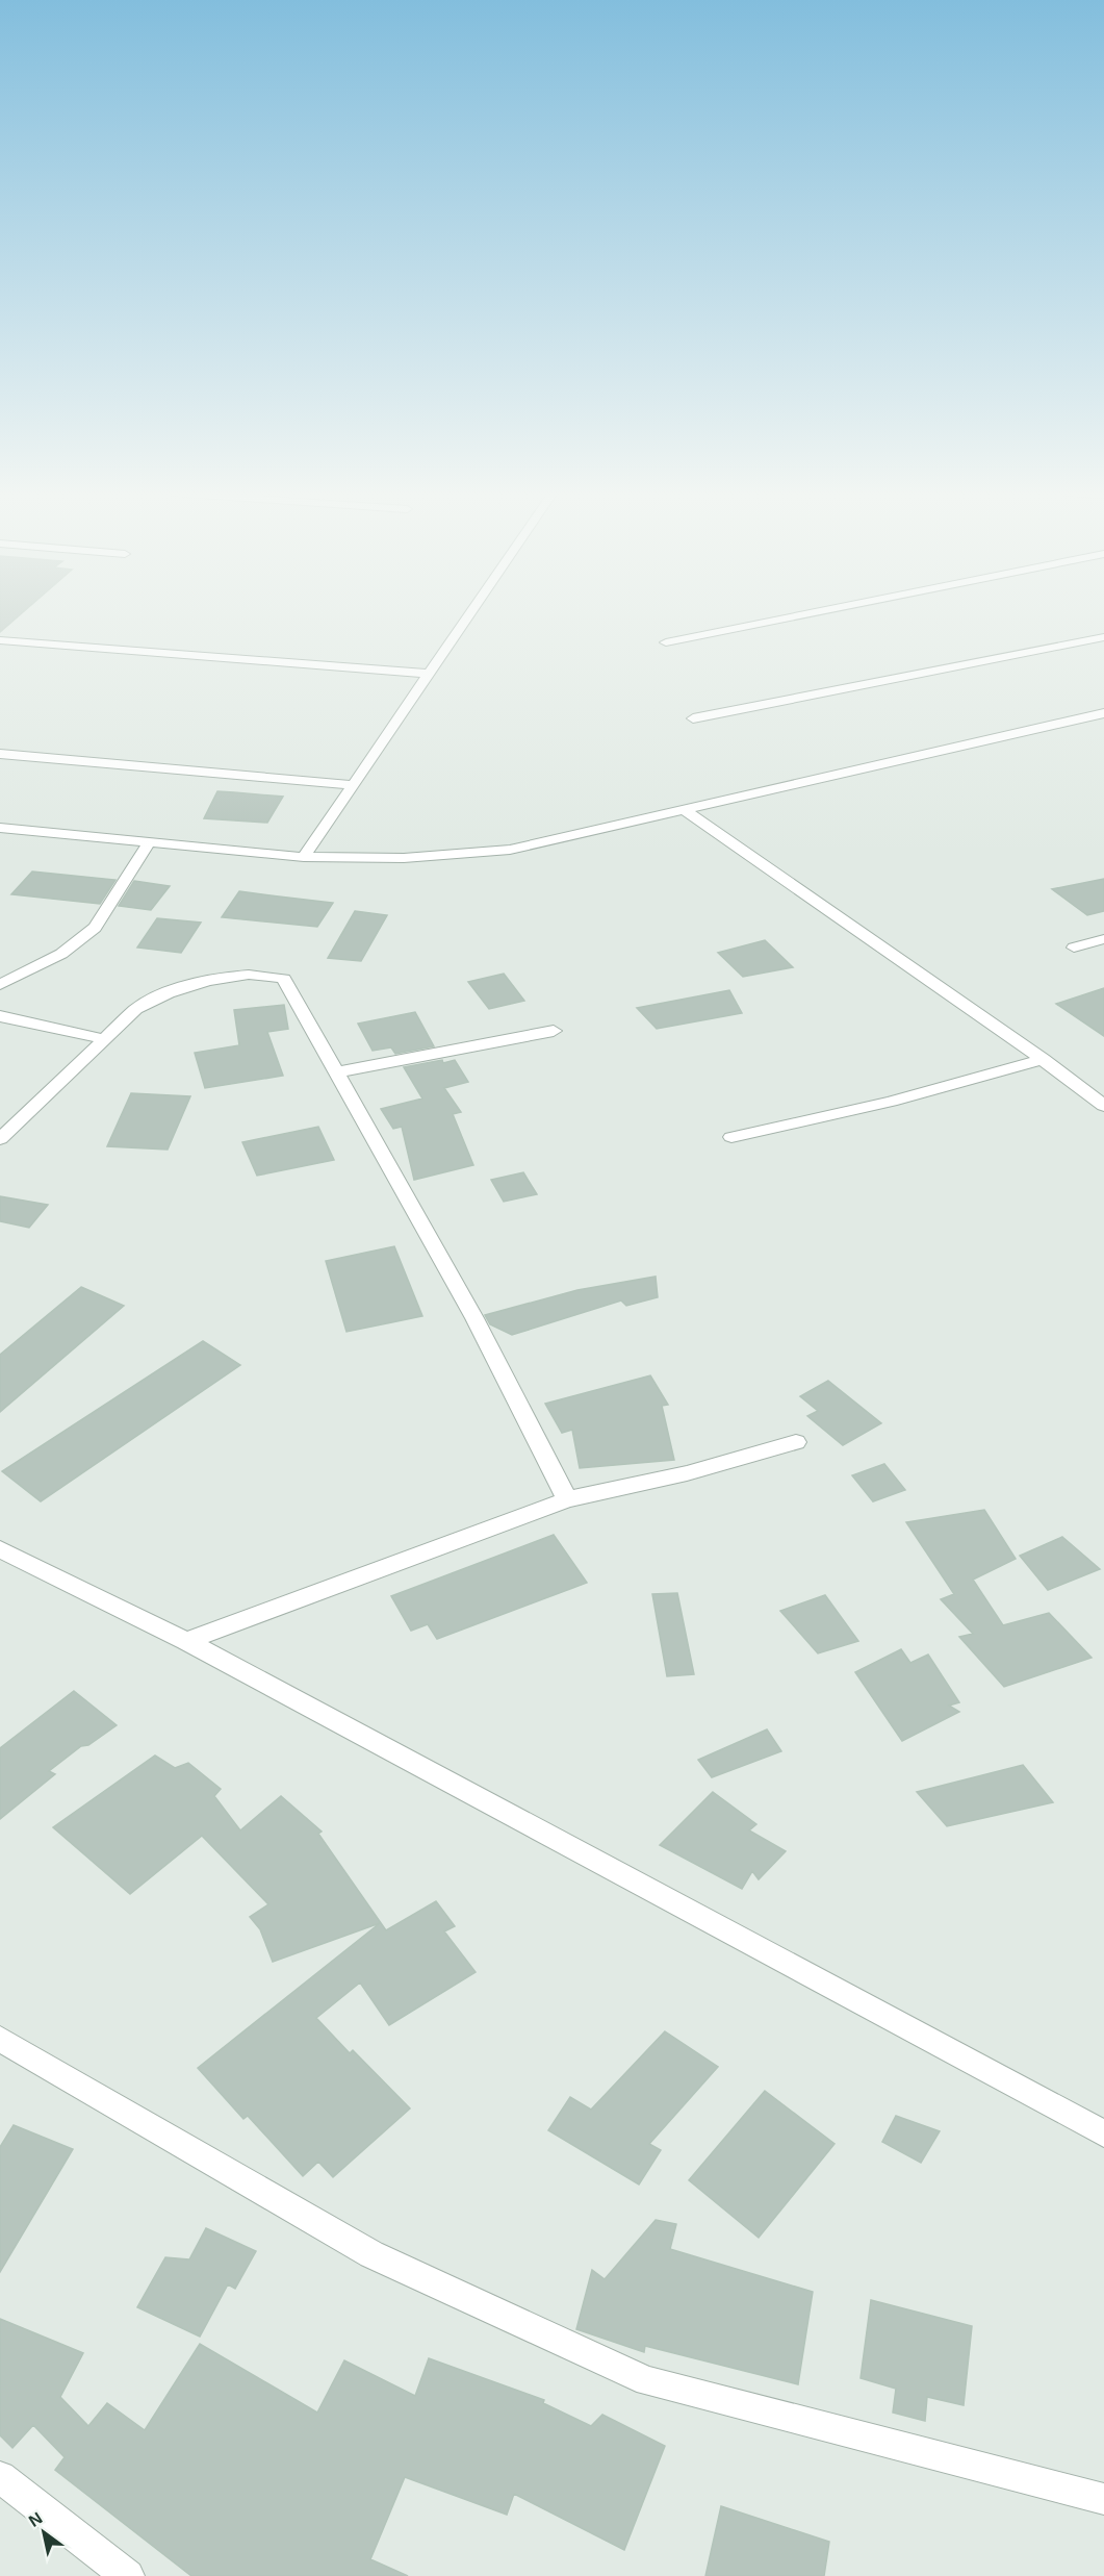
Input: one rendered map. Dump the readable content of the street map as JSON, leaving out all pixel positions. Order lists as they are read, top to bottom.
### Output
{
  "north": "top left"
}
